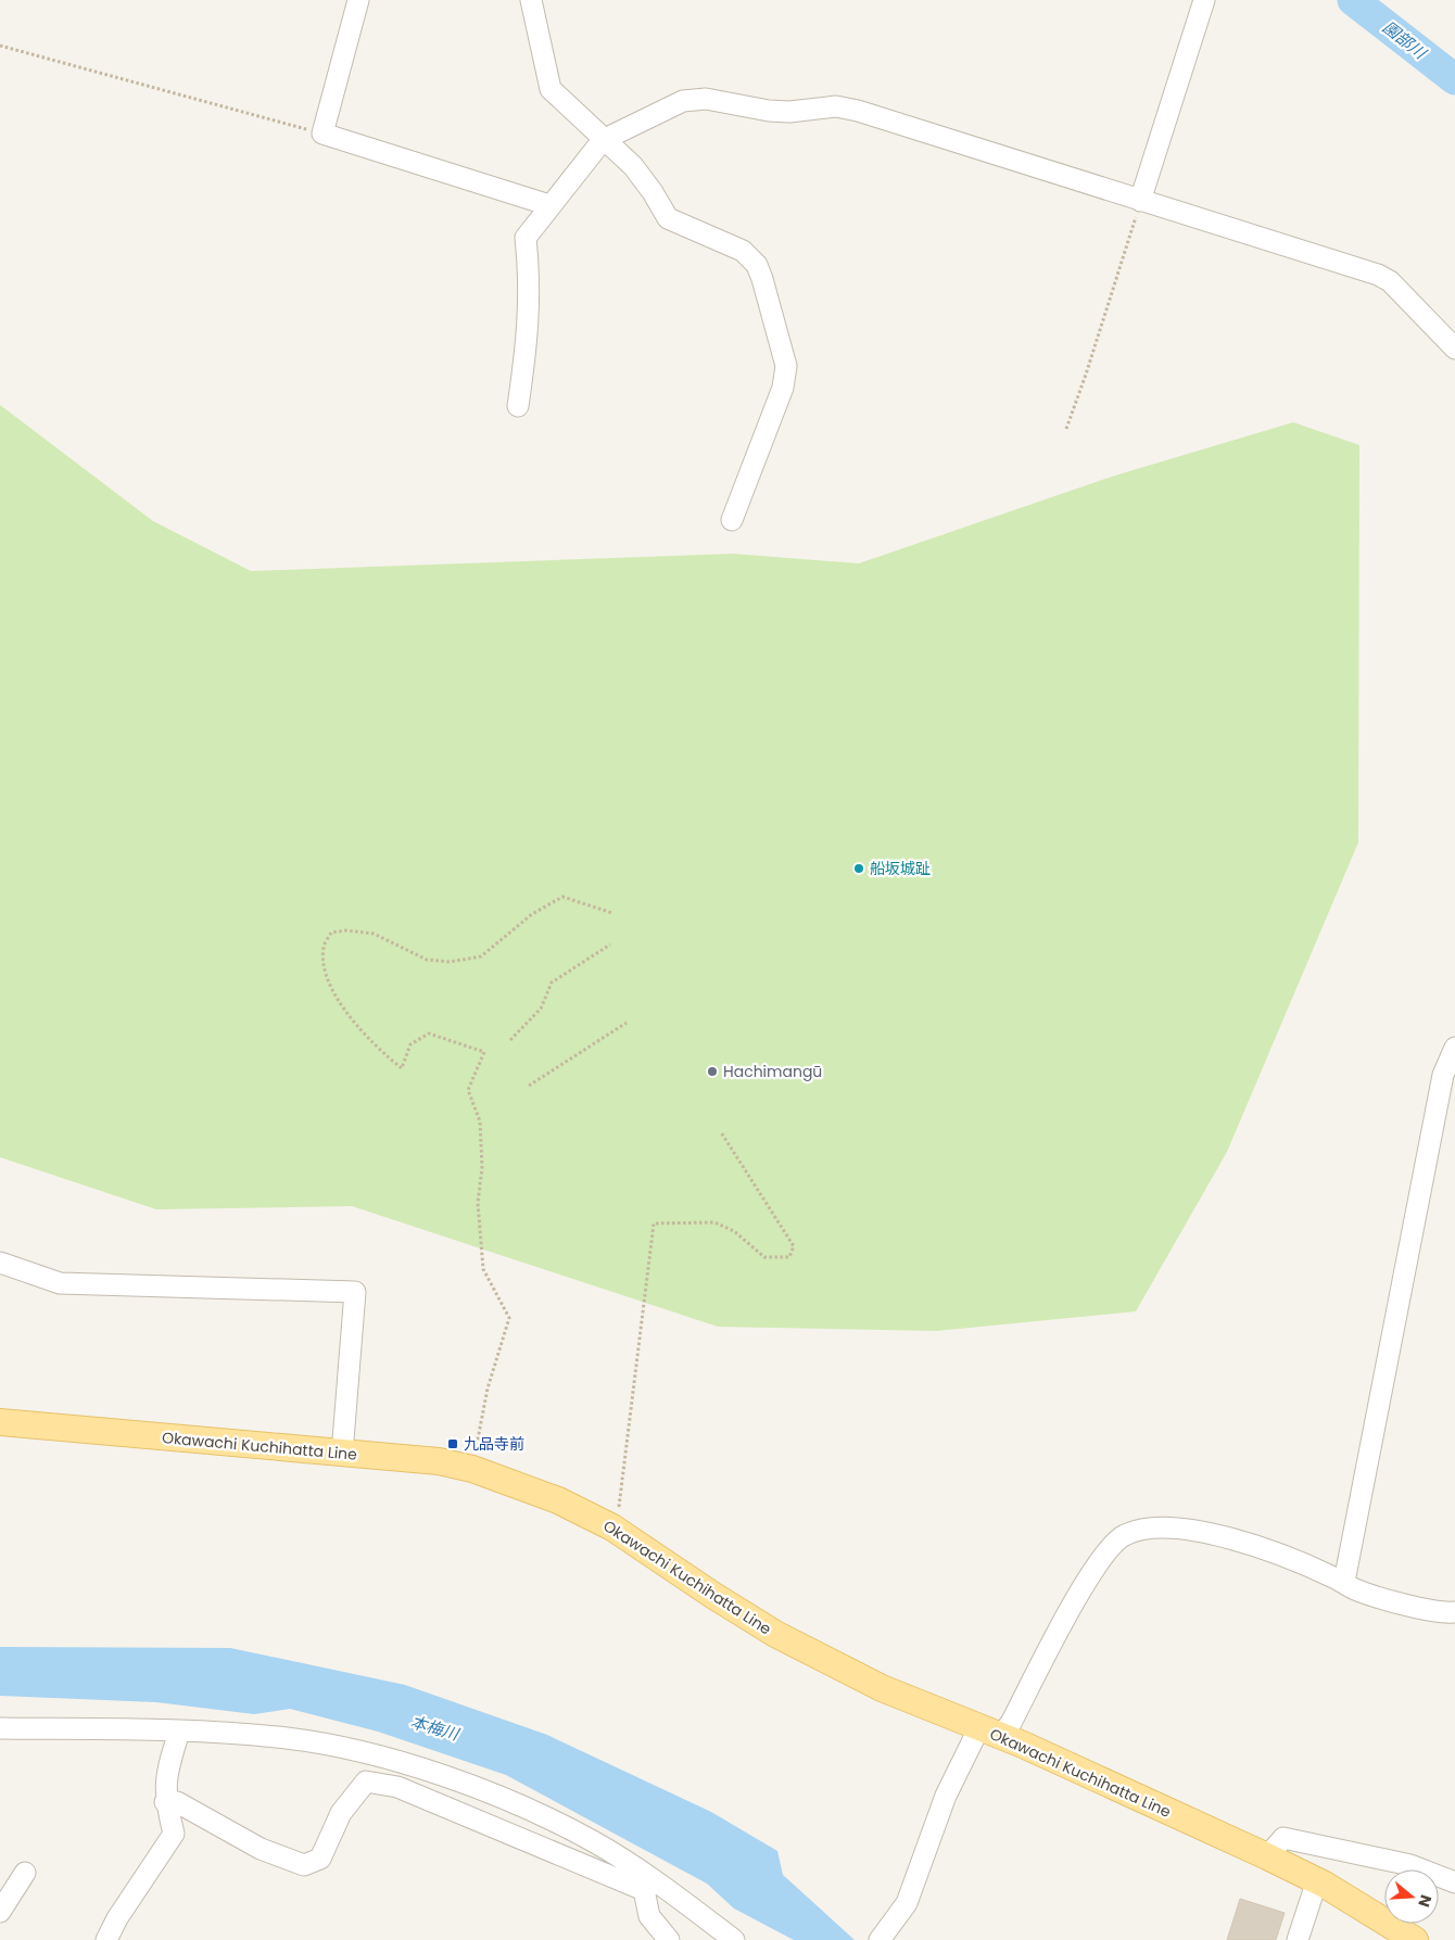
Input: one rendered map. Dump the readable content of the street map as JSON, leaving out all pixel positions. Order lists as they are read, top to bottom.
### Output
{
  "streets": {
    "main road": ["Okawachi Kuchihatta Line"]
  },
  "water": ["園部川", "本梅川"],
  "places": {
    "other": ["船坂城趾", "Hachimangū"],
    "transit": ["九品寺前"]
  },
  "north": "right"
}
